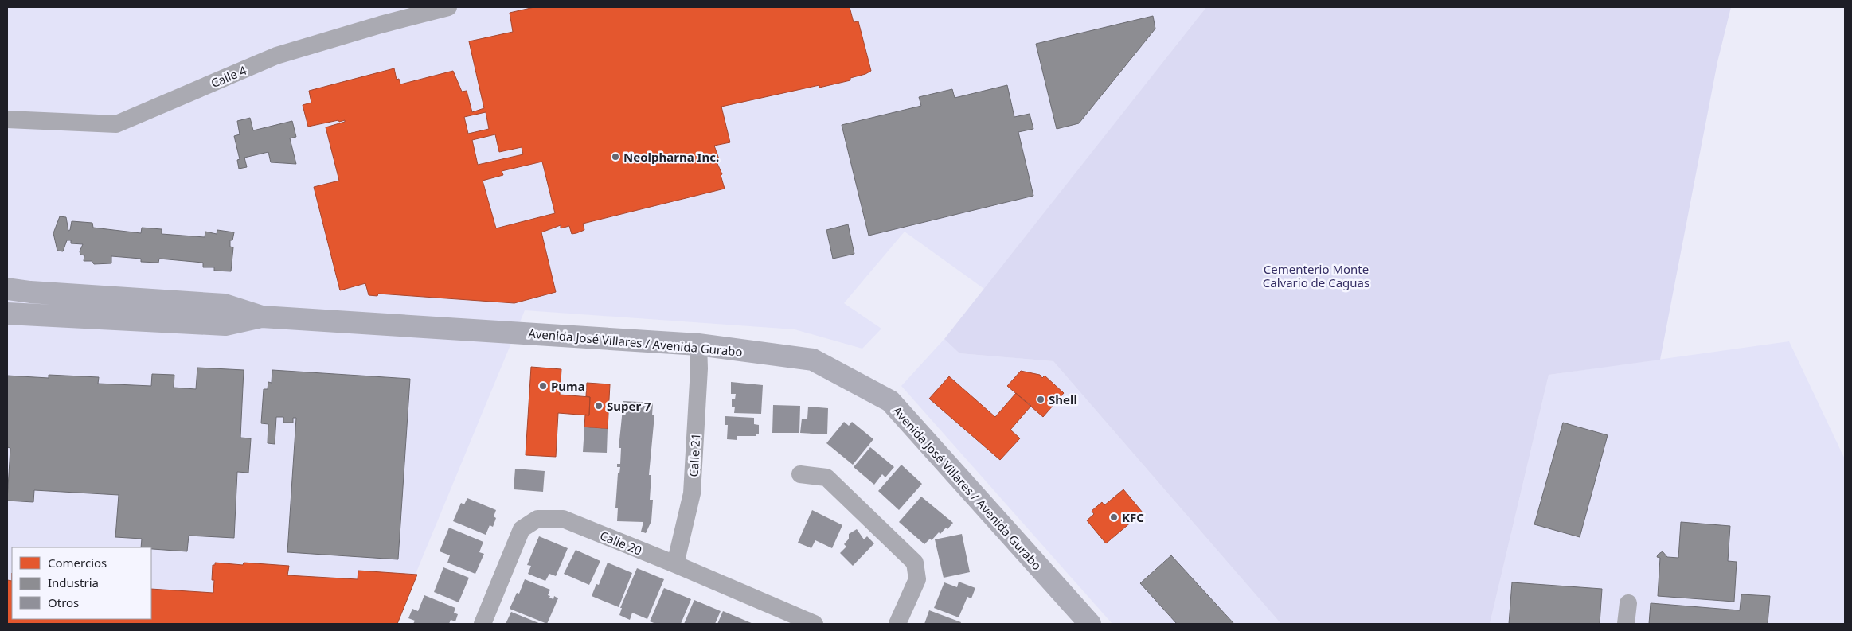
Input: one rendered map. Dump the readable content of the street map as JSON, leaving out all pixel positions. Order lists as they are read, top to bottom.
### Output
{
  "streets": {
    "main road": ["Avenida José Villares / Avenida Gurabo"],
    "street": ["Calle 4", "Calle 21", "Calle 20"]
  },
  "crossings": [
    ["Avenida José Villares / Avenida Gurabo", "Calle 21"],
    ["Calle 21", "Calle 20"]
  ],
  "parks": ["Cementerio Monte Calvario de Caguas"],
  "places": [
    "Neolpharna Inc.",
    "Puma",
    "Shell",
    "Super 7",
    "KFC"
  ],
  "legend": ["Comercios", "Industria", "Otros"]
}
